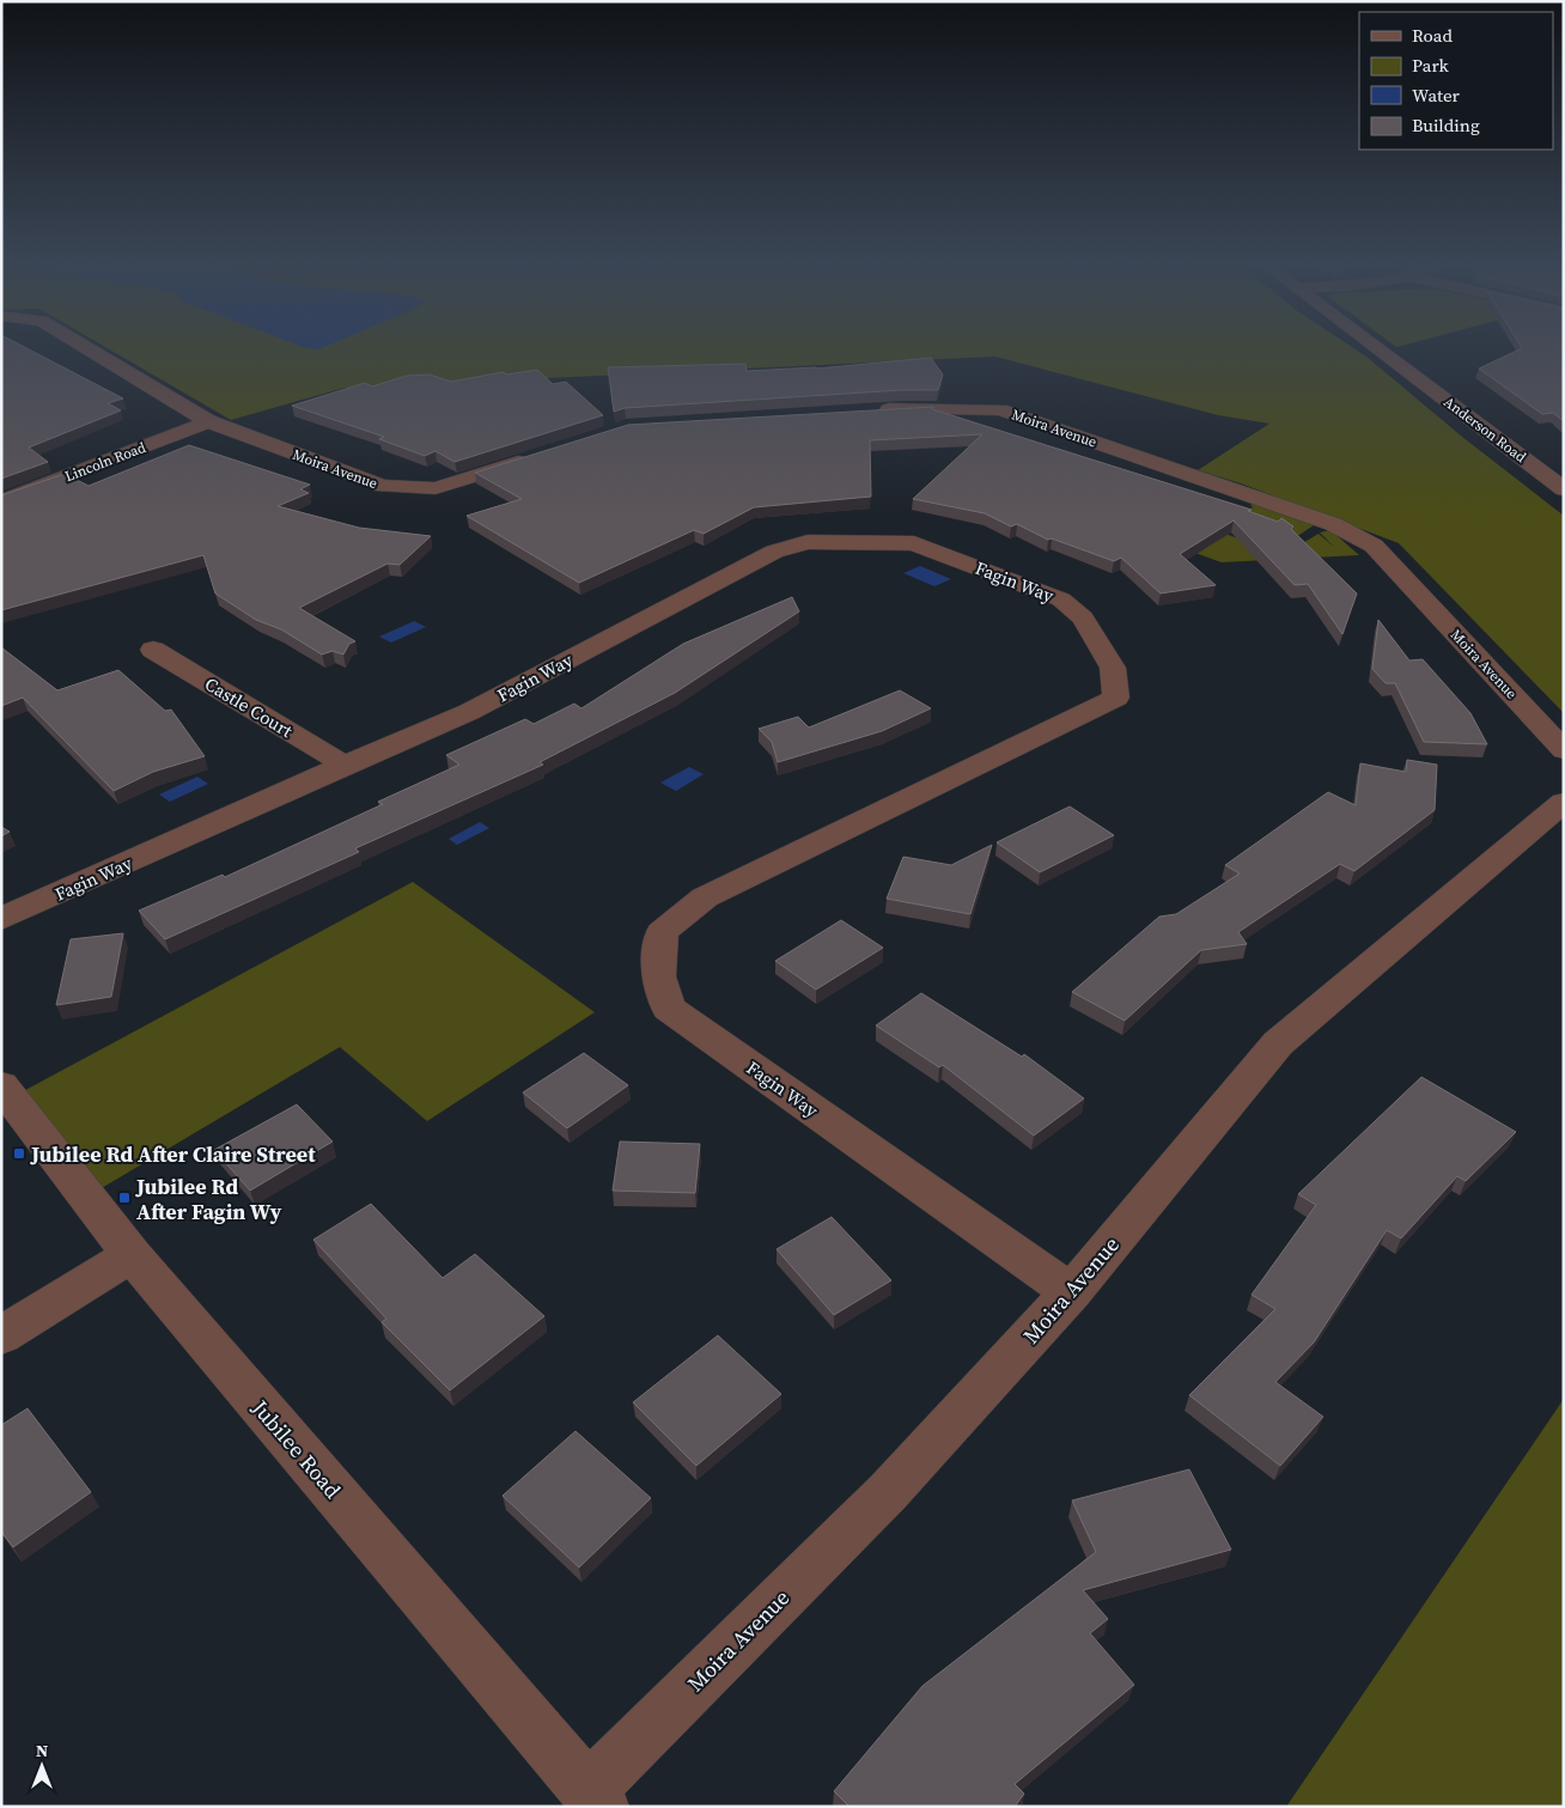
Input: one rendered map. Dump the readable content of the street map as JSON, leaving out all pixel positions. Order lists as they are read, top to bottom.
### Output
{
  "streets": {
    "street": [
      "Moira Avenue",
      "Anderson Road",
      "Lincoln Road",
      "Fagin Way",
      "Castle Court",
      "Jubilee Road"
    ]
  },
  "crossings": [
    ["Moira Avenue", "Lincoln Road"],
    ["Moira Avenue", "Fagin Way"],
    ["Moira Avenue", "Jubilee Road"],
    ["Fagin Way", "Castle Court"]
  ],
  "places": {
    "transit": ["Jubilee Rd After Claire Street", "Jubilee Rd After Fagin Wy"]
  },
  "legend": [
    "Road",
    "Park",
    "Water",
    "Building"
  ],
  "north": "top"
}
